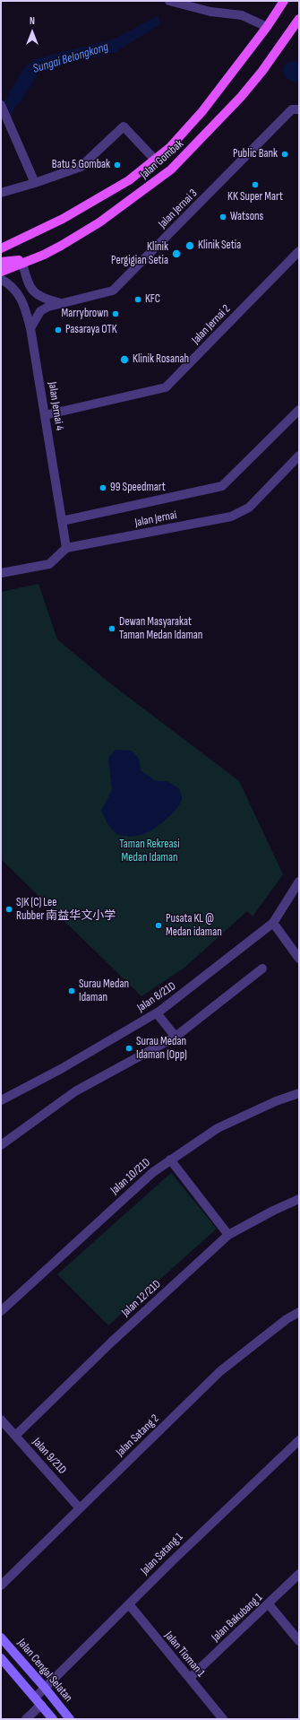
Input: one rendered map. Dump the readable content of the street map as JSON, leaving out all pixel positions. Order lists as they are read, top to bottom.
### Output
{
  "streets": {
    "main road": ["Jalan Gombak"],
    "street": [
      "Jalan Jernai 3",
      "Jalan Jernai 2",
      "Jalan Jernai 4",
      "Jalan Jernai",
      "Jalan 8/21D",
      "Jalan 10/21D",
      "Jalan 12/21D",
      "Jalan Satang 2",
      "Jalan 9/21D",
      "Jalan Satang 1",
      "Jalan Bakubang 1",
      "Jalan Tioman 1",
      "Jalan Cengal Selatan"
    ]
  },
  "crossings": [
    ["Jalan Jernai 3", "Jalan Jernai 4"],
    ["Jalan Jernai 2", "Jalan Jernai 4"],
    ["Jalan Jernai 4", "Jalan Jernai"],
    ["Jalan 12/21D", "Jalan 9/21D"],
    ["Jalan Satang 2", "Jalan 9/21D"],
    ["Jalan Satang 1", "Jalan Tioman 1"],
    ["Jalan Satang 1", "Jalan Cengal Selatan"],
    ["Jalan Bakubang 1", "Jalan Tioman 1"]
  ],
  "water": ["Sungai Belongkong"],
  "parks": ["Taman Rekreasi Medan Idaman"],
  "places": [
    "Public Bank",
    "Batu 5 Gombak",
    "KK Super Mart",
    "Watsons",
    "Klinik Setia",
    "Klinik Pergigian Setia",
    "KFC",
    "Marrybrown",
    "Pasaraya OTK",
    "Klinik Rosanah",
    "99 Speedmart",
    "Dewan Masyarakat Taman Medan Idaman",
    "SJK (C) Lee Rubber 南益华文小学",
    "Pusata KL @ Medan idaman",
    "Surau Medan Idaman",
    "Surau Medan Idaman (Opp)"
  ],
  "north": "top"
}
